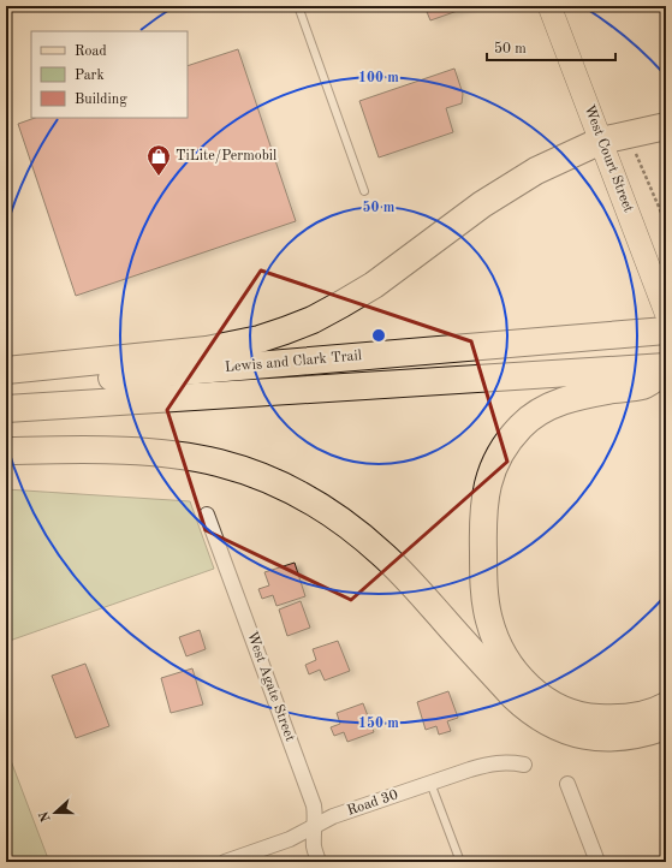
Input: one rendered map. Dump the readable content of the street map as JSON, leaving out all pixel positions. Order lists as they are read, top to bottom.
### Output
{
  "streets": {
    "highway": ["Lewis and Clark Trail"],
    "main road": ["West Court Street"],
    "street": ["West Agate Street", "Road 30"]
  },
  "crossings": [
    ["West Agate Street", "Road 30"]
  ],
  "places": {
    "shop": ["TiLite/Permobil"]
  },
  "legend": ["Road", "Park", "Building"],
  "scale_bar": "50 m",
  "north": "left",
  "rings": ["100 m", "50 m", "150 m"]
}
